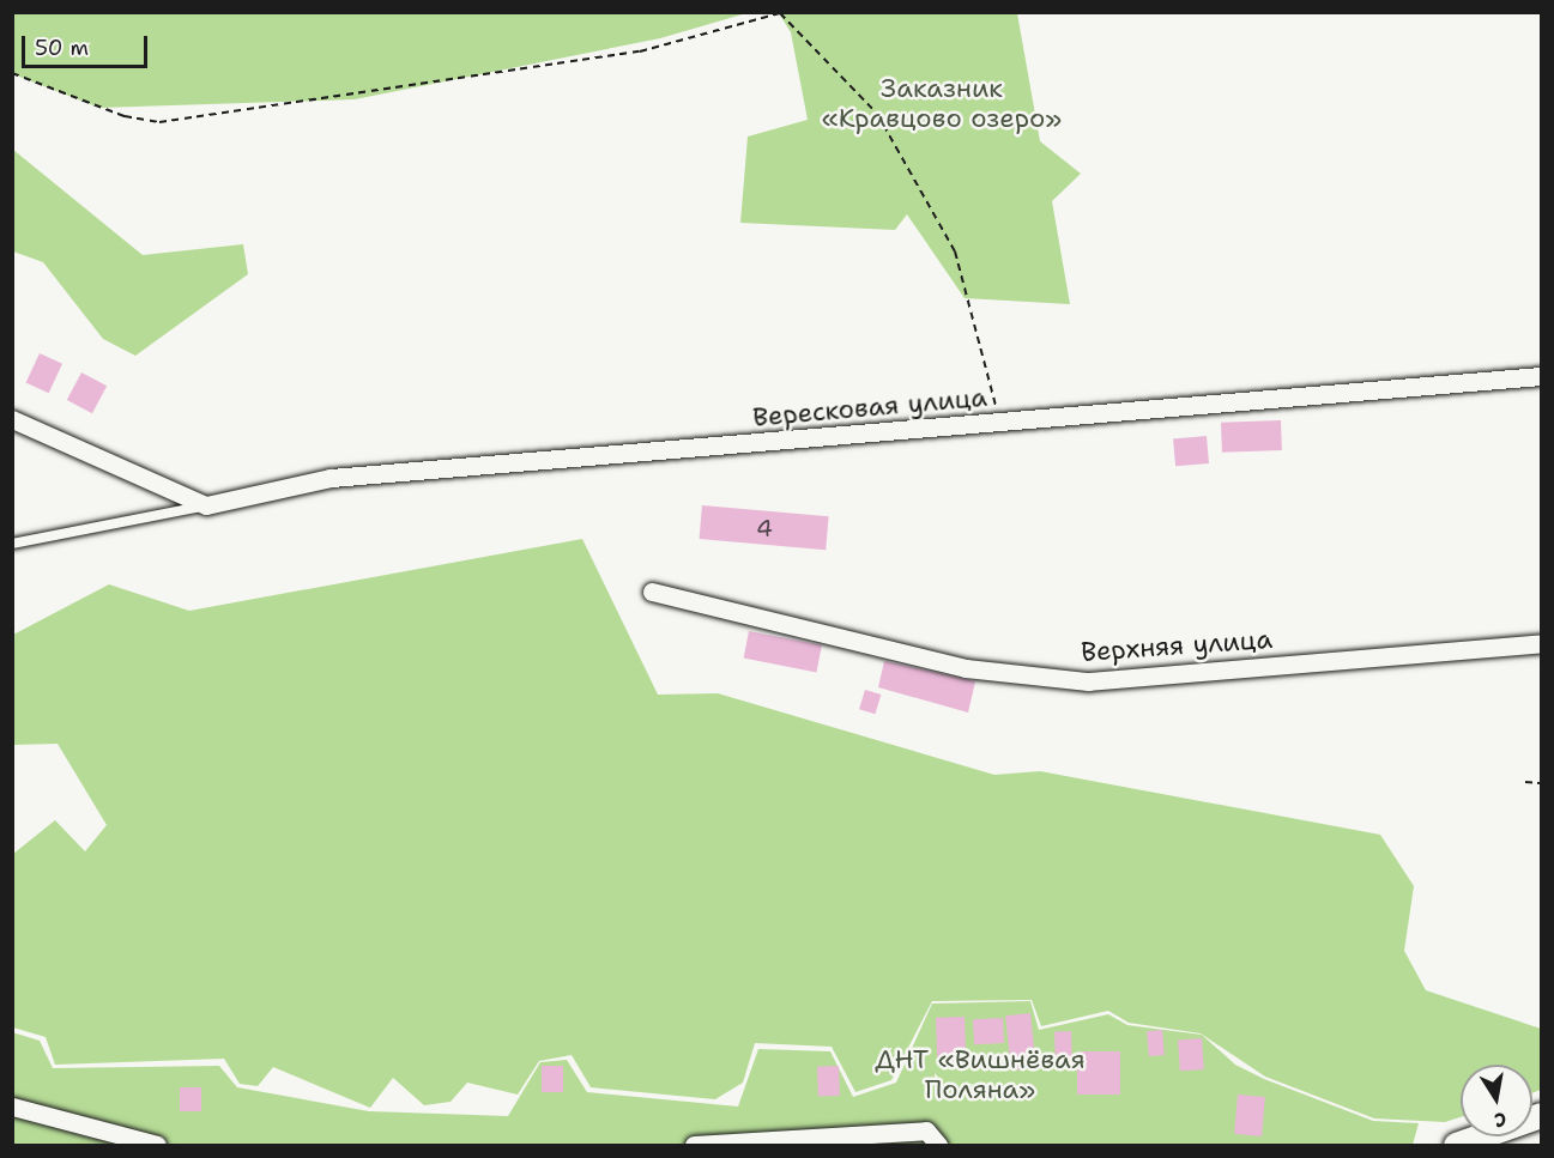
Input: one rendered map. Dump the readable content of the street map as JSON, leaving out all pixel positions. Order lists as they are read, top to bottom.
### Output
{
  "streets": {
    "street": ["Вересковая улица", "Верхняя улица"]
  },
  "parks": ["Заказник «Кравцово озеро»", "ДНТ «Вишнёвая Поляна»"],
  "house_numbers": ["4"],
  "scale_bar": "50 m",
  "north": "bottom"
}
